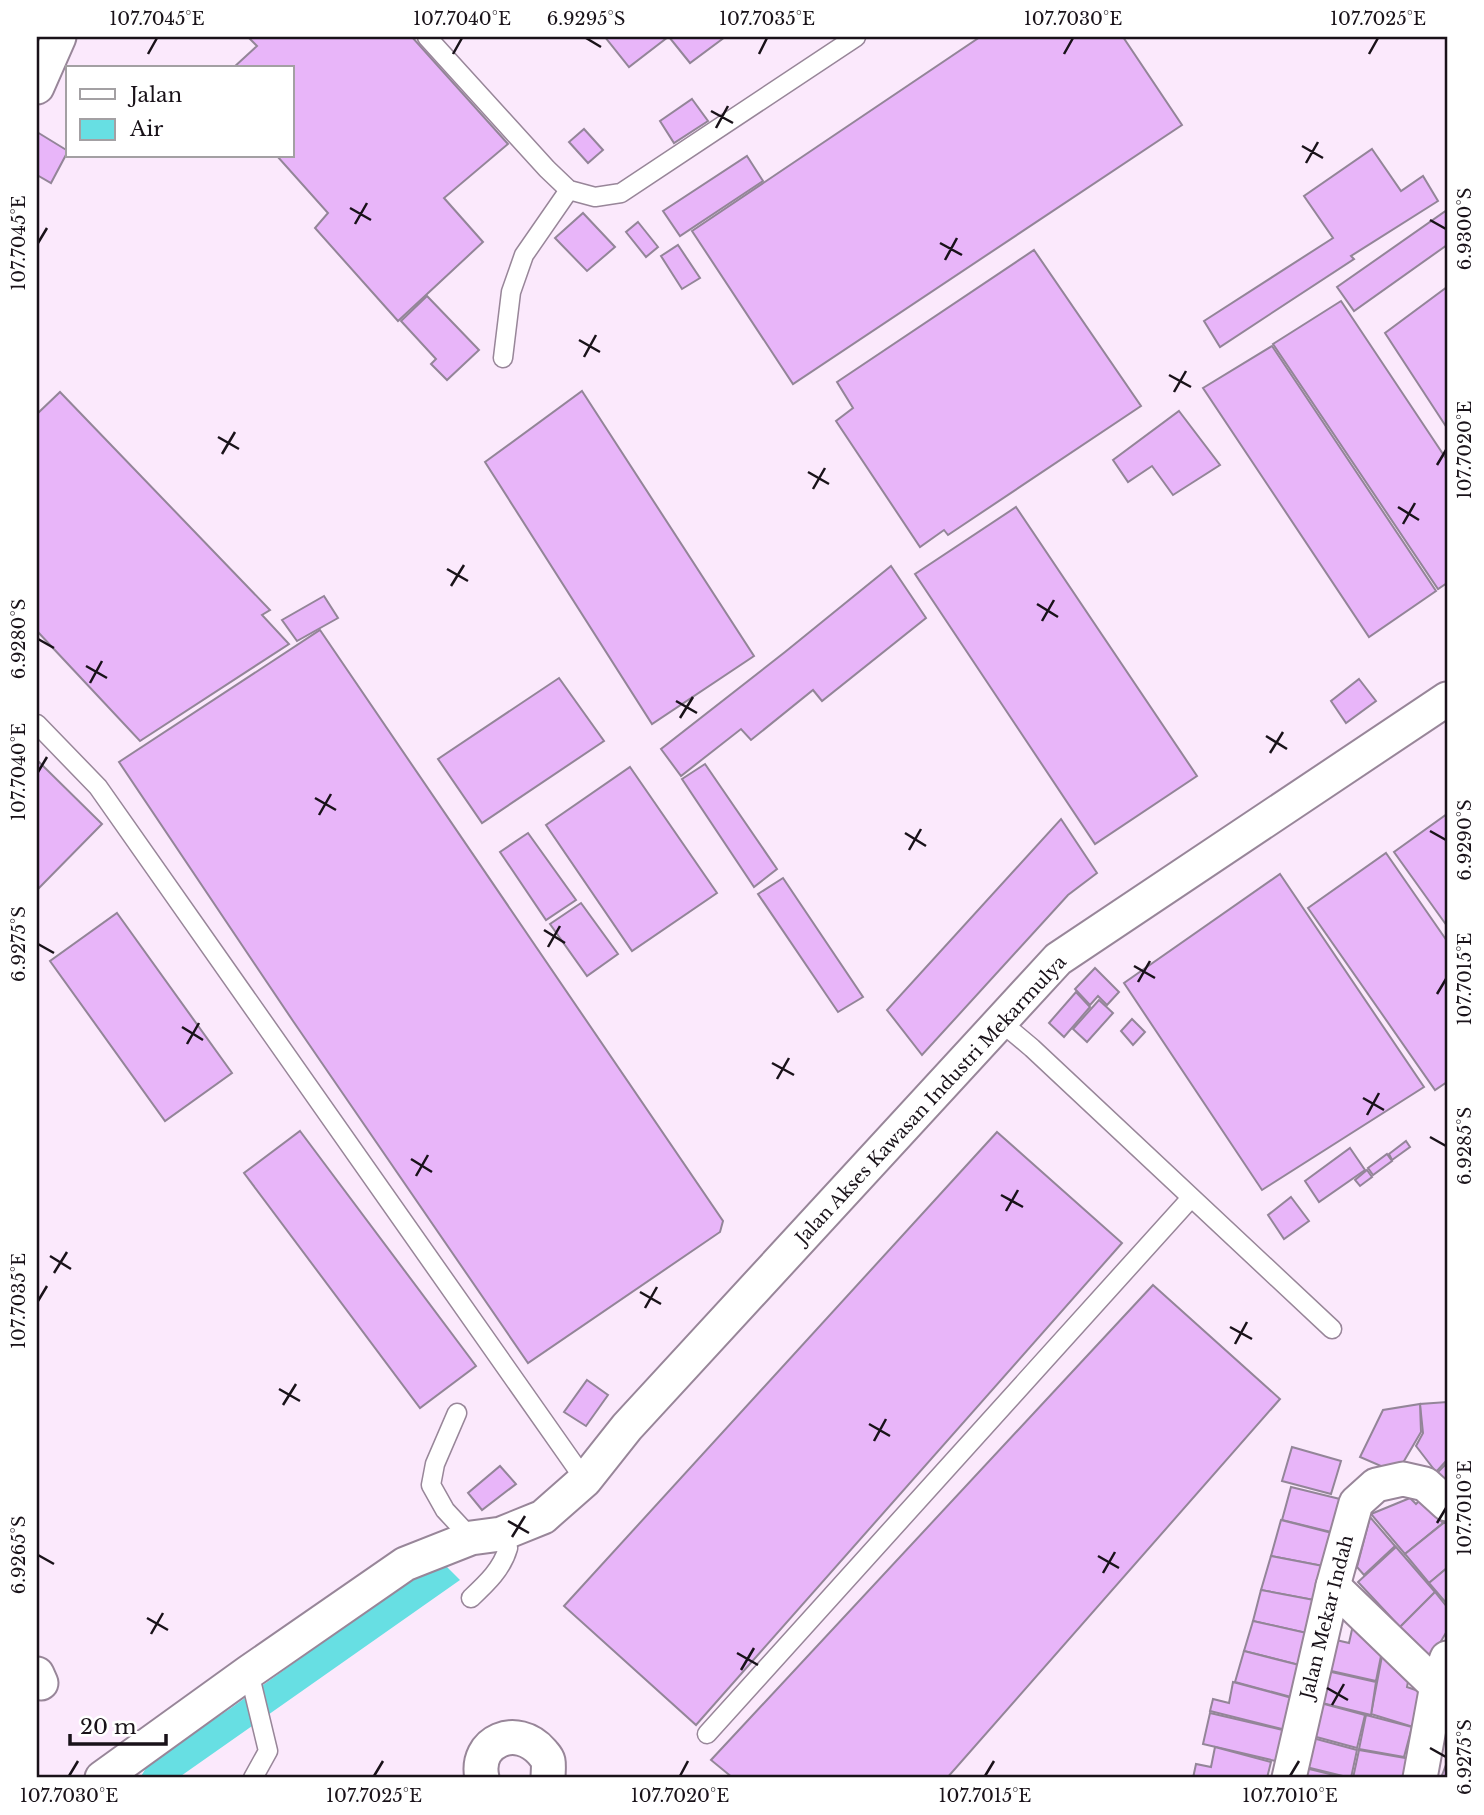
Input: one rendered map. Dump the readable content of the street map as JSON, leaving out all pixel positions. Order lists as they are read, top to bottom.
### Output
{
  "streets": {
    "street": ["Jalan Akses Kawasan Industri Mekarmulya", "Jalan Mekar Indah"]
  },
  "legend": ["Jalan", "Air"],
  "scale_bar": "20 m",
  "coordinates": [
    "107.7045°E",
    "107.7040°E",
    "6.9295°S",
    "107.7035°E",
    "107.7030°E",
    "107.7025°E",
    "6.9300°S",
    "107.7020°E",
    "6.9280°S",
    "6.9290°S",
    "6.9275°S",
    "107.7015°E",
    "6.9285°S",
    "107.7010°E",
    "6.9265°S"
  ]
}
